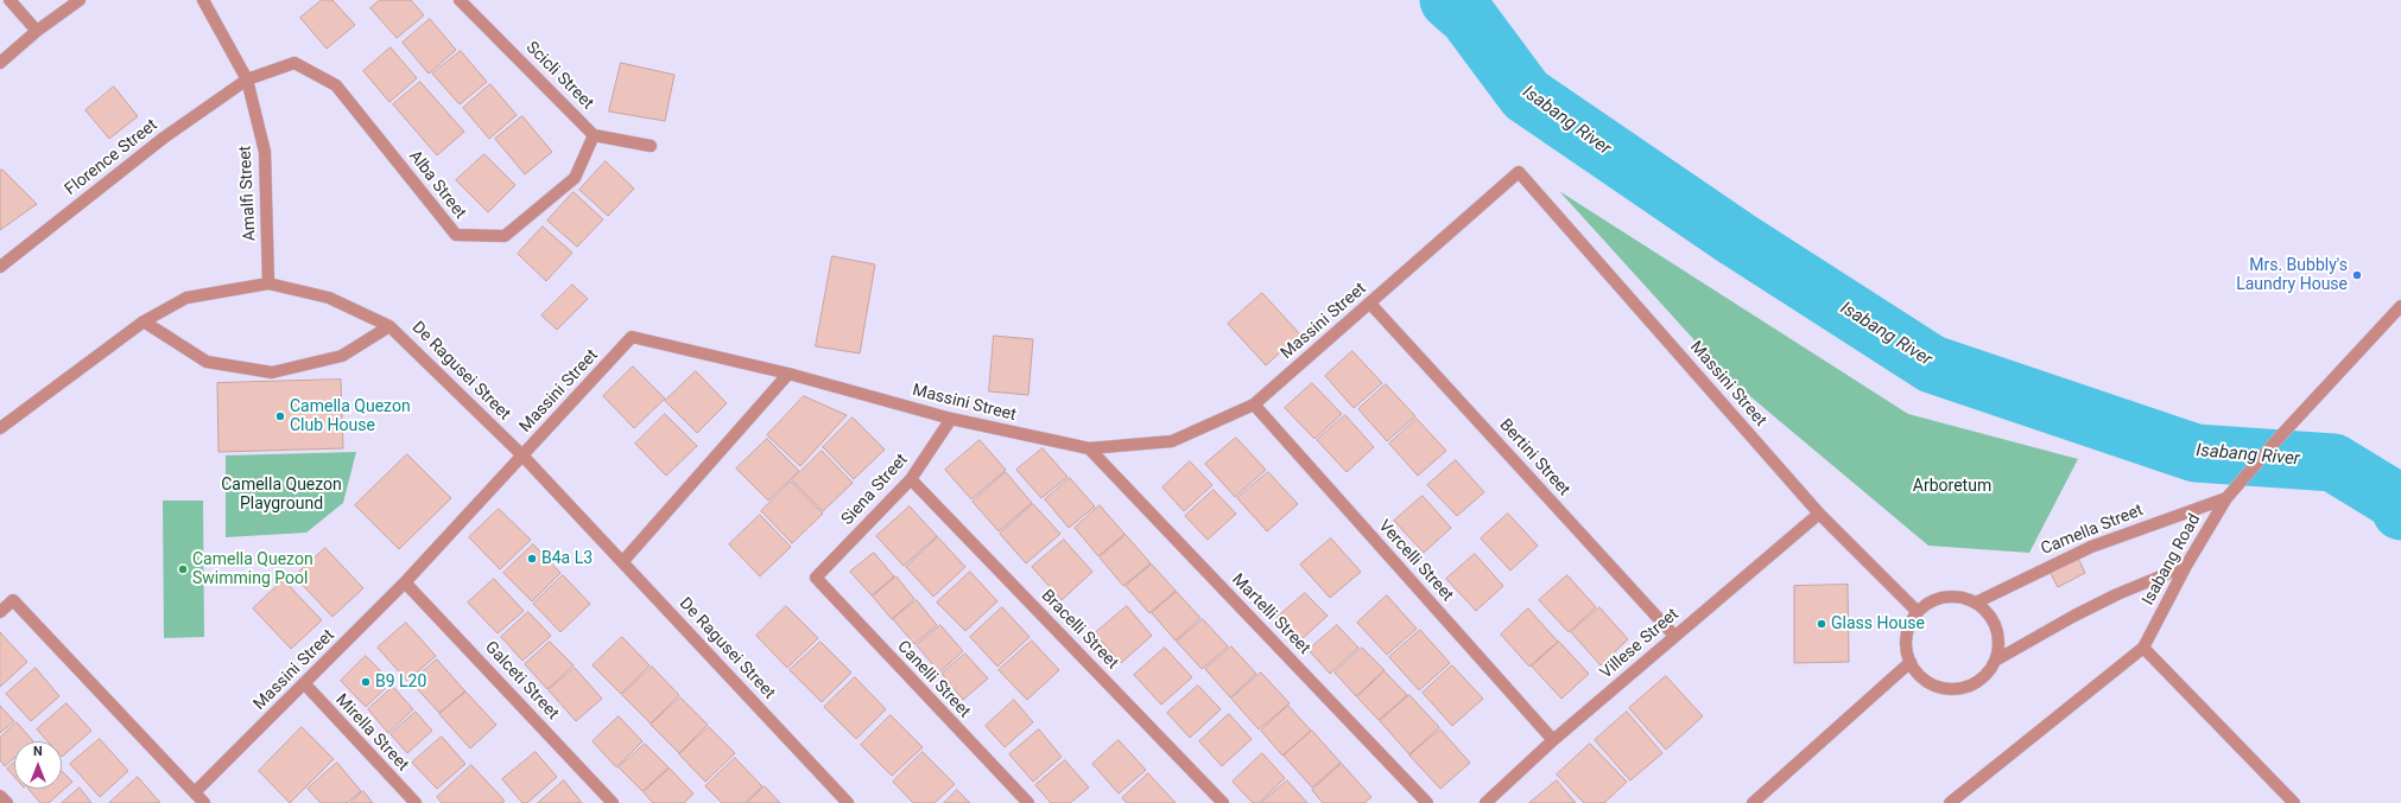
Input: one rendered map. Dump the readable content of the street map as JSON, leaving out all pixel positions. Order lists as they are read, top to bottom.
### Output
{
  "streets": {
    "street": [
      "Scicli Street",
      "Florence Street",
      "Alba Street",
      "Amalfi Street",
      "Massini Street",
      "De Ragusei Street",
      "Bertini Street",
      "Siena Street",
      "Camella Street",
      "Isabang Road",
      "Vercelli Street",
      "Martelli Street",
      "Bracelli Street",
      "Villese Street",
      "Canelli Street",
      "Galceti Street",
      "Mirella Street"
    ]
  },
  "crossings": [
    ["Scicli Street", "Alba Street"],
    ["Florence Street", "Alba Street"],
    ["Florence Street", "Amalfi Street"],
    ["Alba Street", "Amalfi Street"],
    ["Amalfi Street", "De Ragusei Street"],
    ["Massini Street", "De Ragusei Street"],
    ["Massini Street", "Bertini Street"],
    ["Massini Street", "Siena Street"],
    ["Massini Street", "Camella Street"],
    ["Massini Street", "Vercelli Street"],
    ["Massini Street", "Martelli Street"],
    ["Massini Street", "Villese Street"],
    ["Massini Street", "Galceti Street"],
    ["Massini Street", "Mirella Street"],
    ["Bertini Street", "Villese Street"],
    ["Siena Street", "Bracelli Street"],
    ["Siena Street", "Canelli Street"],
    ["Camella Street", "Isabang Road"],
    ["Vercelli Street", "Villese Street"]
  ],
  "water": ["Isabang River"],
  "parks": ["Camella Quezon Playground", "Arboretum"],
  "places": [
    "Mrs. Bubbly's Laundry House",
    "Camella Quezon Club House",
    "B4a L3",
    "Camella Quezon Swimming Pool",
    "Glass House",
    "B9 L20"
  ],
  "north": "top"
}
